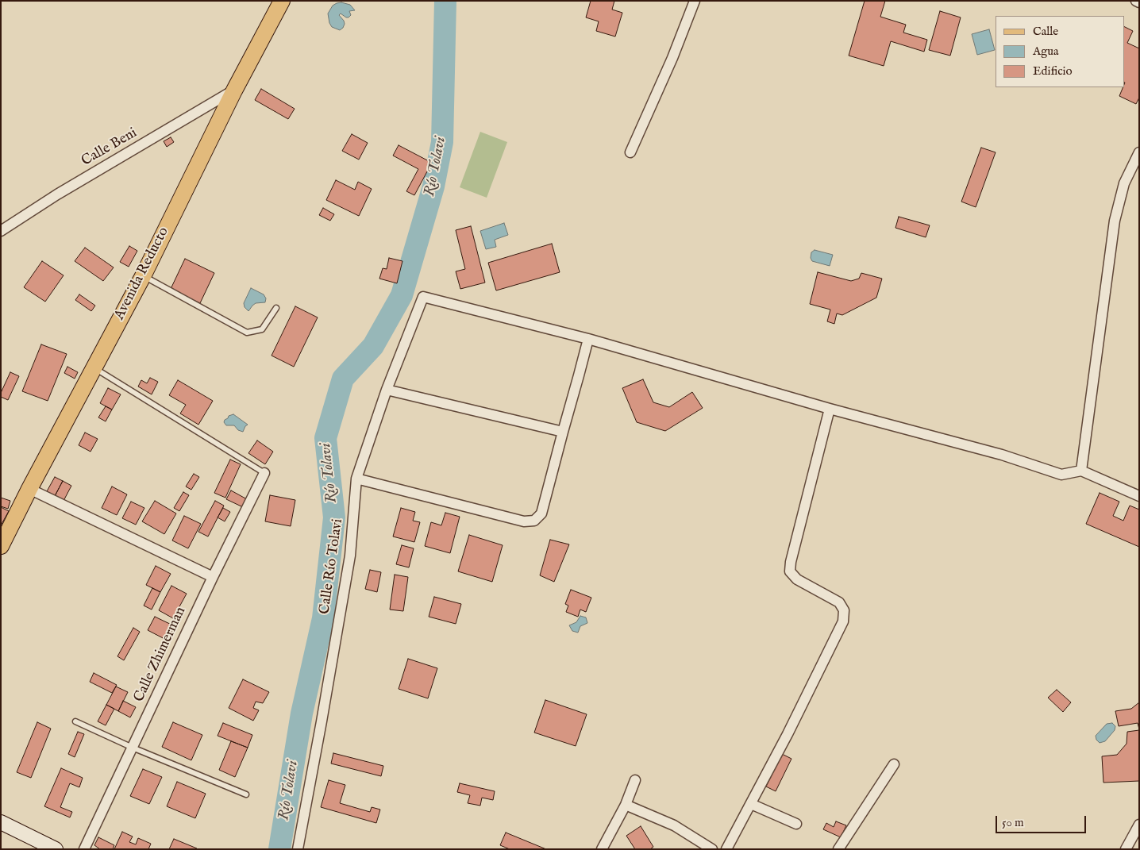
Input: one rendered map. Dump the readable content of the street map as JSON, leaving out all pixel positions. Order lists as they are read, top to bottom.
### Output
{
  "streets": {
    "main road": ["Avenida Reducto"],
    "street": ["Calle Beni", "Calle Río Tolavi", "Calle Zhimerman"]
  },
  "crossings": [
    ["Calle Beni", "Avenida Reducto"]
  ],
  "water": ["Río Tolavi"],
  "legend": ["Calle", "Agua", "Edificio"],
  "scale_bar": "50 m"
}
